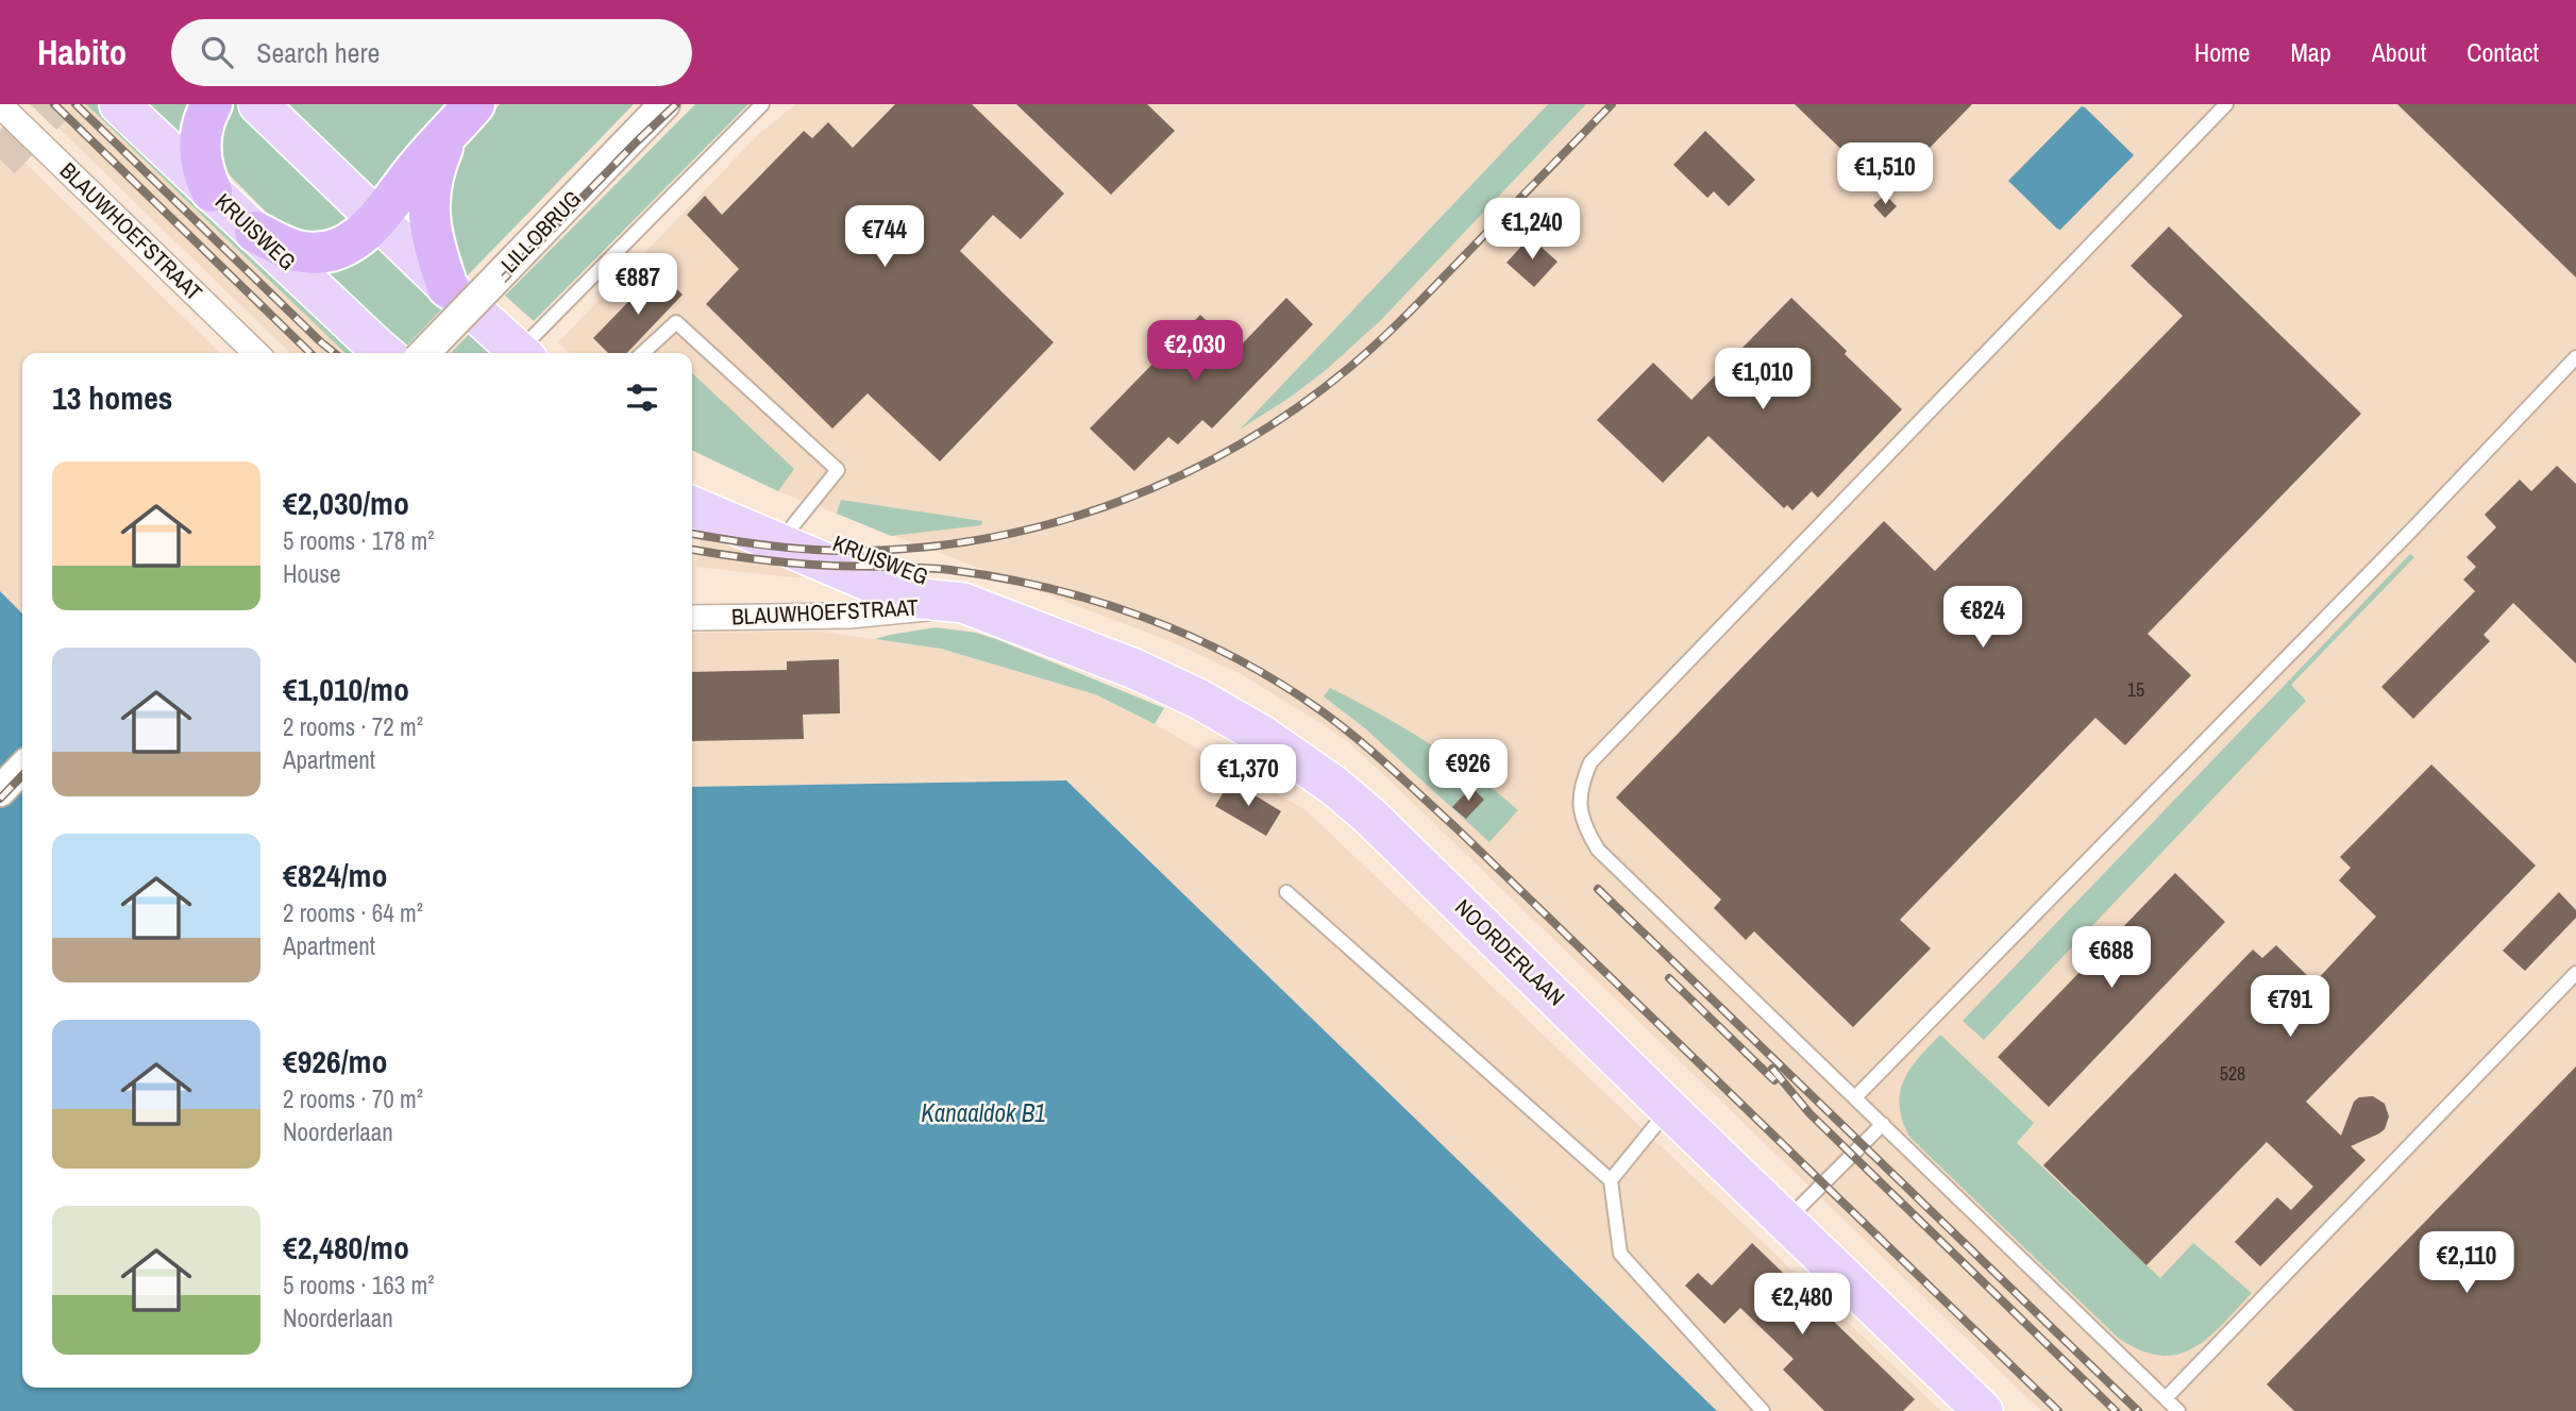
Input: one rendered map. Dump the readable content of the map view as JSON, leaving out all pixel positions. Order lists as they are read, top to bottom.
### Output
{
  "streets": {
    "main road": ["KRUISWEG", "NOORDERLAAN"],
    "street": ["BLAUWHOEFSTRAAT", "LILLOBRUG"]
  },
  "crossings": [
    ["BLAUWHOEFSTRAAT", "KRUISWEG"],
    ["BLAUWHOEFSTRAAT", "NOORDERLAAN"],
    ["KRUISWEG", "NOORDERLAAN"]
  ],
  "water": ["Kanaaldok B1"],
  "house_numbers": ["15", "528"],
  "page": {
    "header": "Habito",
    "search": "Search here",
    "nav": [
      "Home",
      "Map",
      "About",
      "Contact"
    ],
    "price": [
      "€1,510",
      "€1,240",
      "€744",
      "€887",
      "€2,030",
      "€1,010",
      "€824",
      "€926",
      "€1,370",
      "€688",
      "€791",
      "€2,110",
      "€2,480"
    ],
    "heading": "13 homes",
    "list": [
      {
        "name": "€2,030/mo",
        "note": "5 rooms · 178 m² · House"
      },
      {
        "name": "€1,010/mo",
        "note": "2 rooms · 72 m² · Apartment"
      },
      {
        "name": "€824/mo",
        "note": "2 rooms · 64 m² · Apartment"
      },
      {
        "name": "€926/mo",
        "note": "2 rooms · 70 m² · Noorderlaan"
      },
      {
        "name": "€2,480/mo",
        "note": "5 rooms · 163 m² · Noorderlaan"
      }
    ]
  }
}
